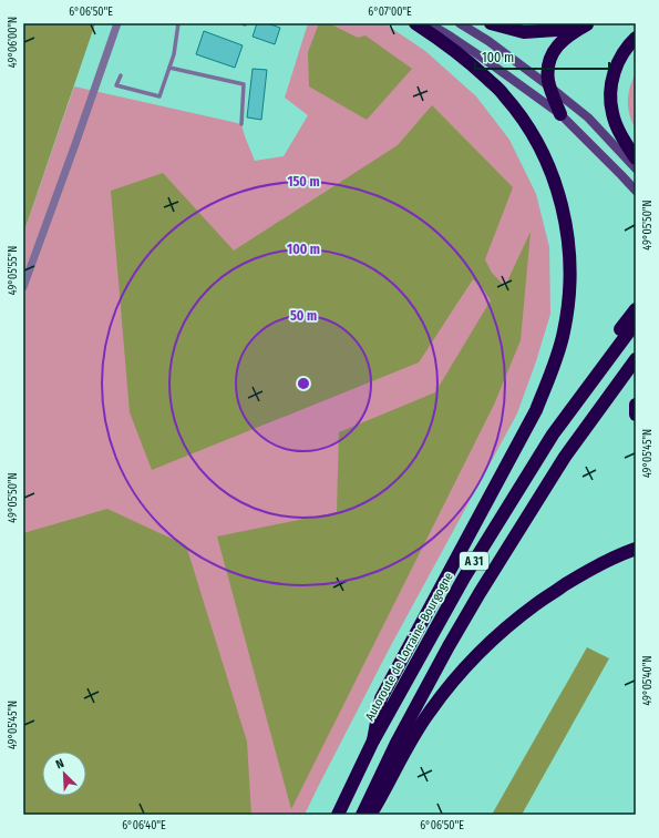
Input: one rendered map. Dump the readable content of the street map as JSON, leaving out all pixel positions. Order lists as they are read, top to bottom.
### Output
{
  "streets": {
    "highway": ["A 31", "Autoroute de Lorraine-Bourgogne"]
  },
  "scale_bar": "100 m",
  "north": "top left",
  "coordinates": [
    "6°06'50\"E",
    "6°07'00\"E",
    "49°06'00\"N",
    "49°05'50\"N",
    "49°05'55\"N",
    "49°05'45\"N",
    "49°05'40\"N",
    "6°06'40\"E"
  ],
  "rings": ["150 m", "100 m", "50 m"]
}
